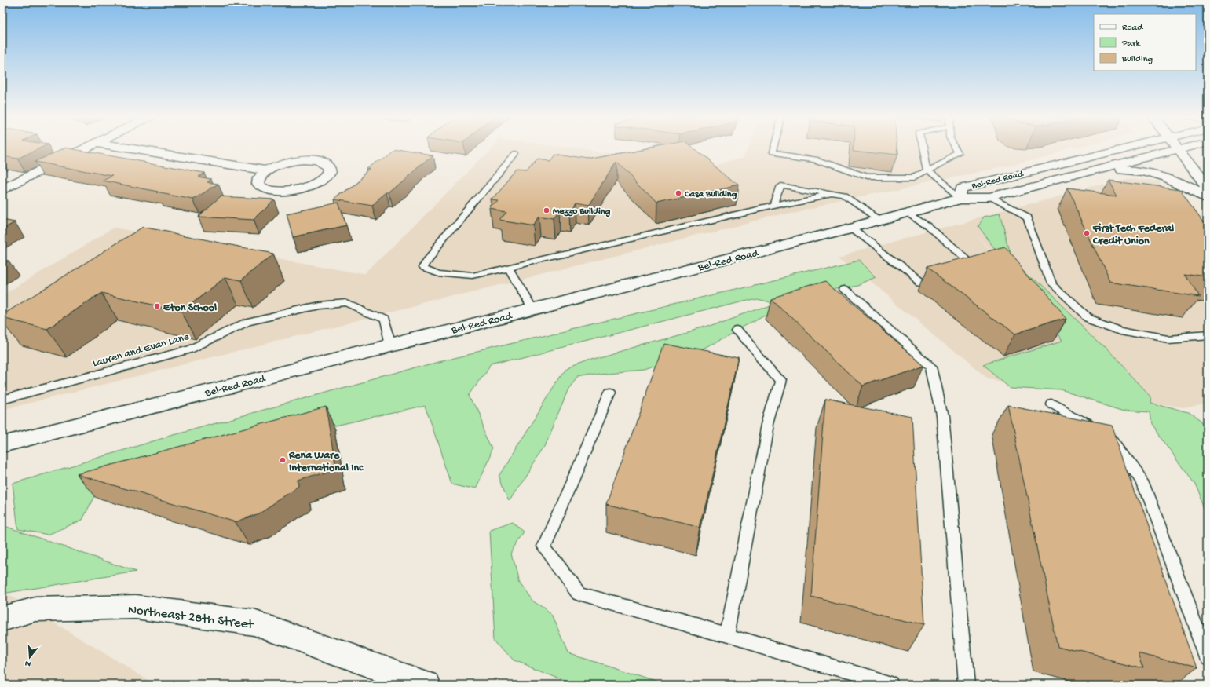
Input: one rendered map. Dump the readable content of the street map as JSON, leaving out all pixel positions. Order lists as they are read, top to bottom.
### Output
{
  "streets": {
    "main road": ["Bel-Red Road", "Northeast 28th Street"],
    "lane": ["Lauren and Evan Lane"]
  },
  "crossings": [
    ["Bel-Red Road", "Lauren and Evan Lane"]
  ],
  "places": [
    "Casa Building",
    "Mezzo Building",
    "First Tech Federal Credit Union",
    "Eton School",
    "Rena Ware International Inc"
  ],
  "legend": ["Road", "Park", "Building"],
  "north": "bottom"
}
